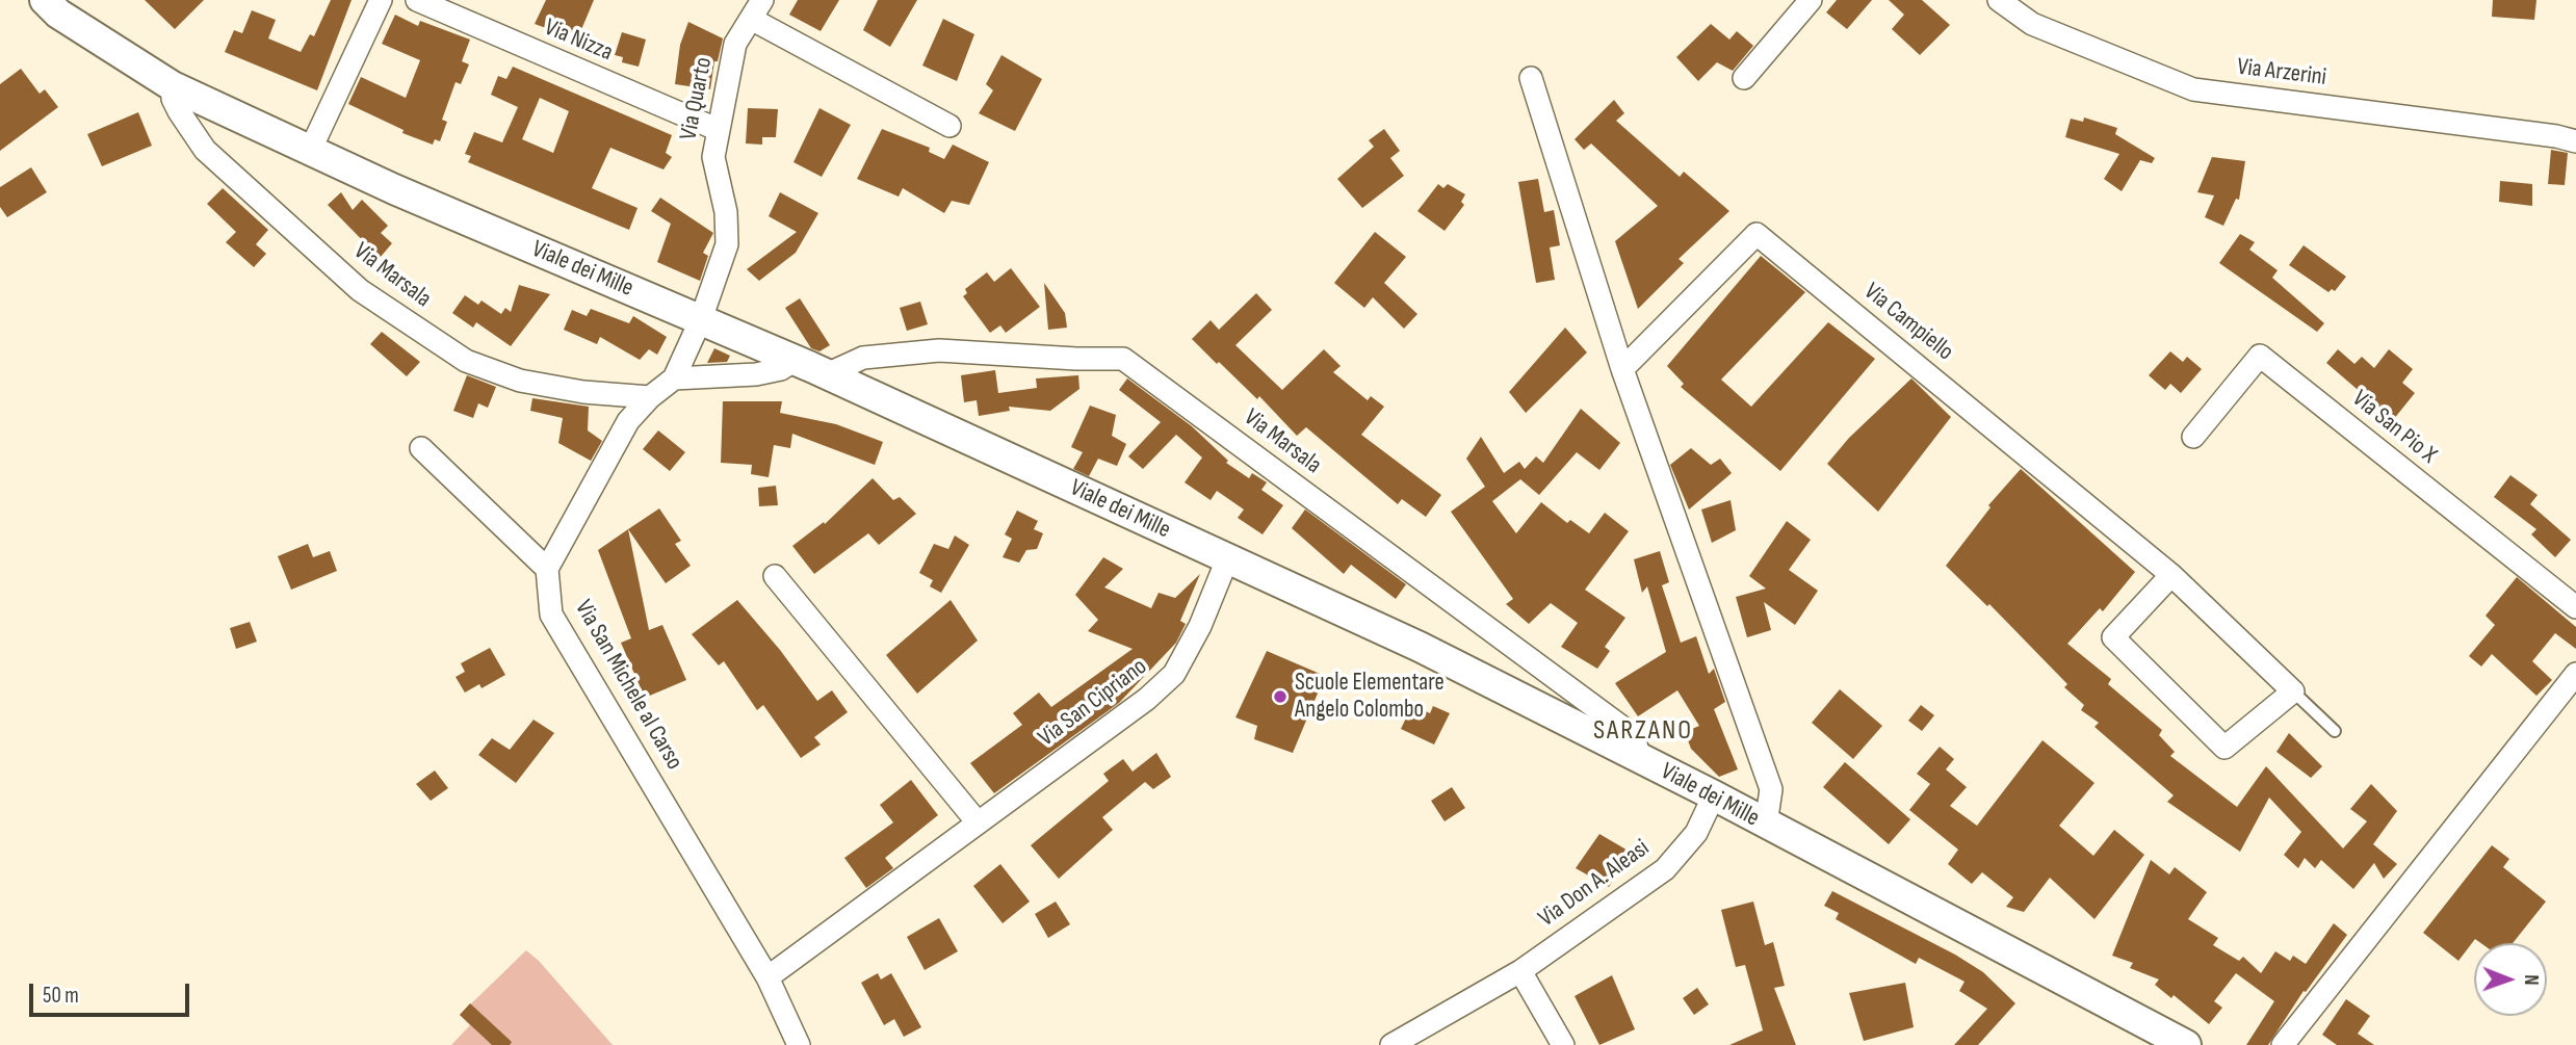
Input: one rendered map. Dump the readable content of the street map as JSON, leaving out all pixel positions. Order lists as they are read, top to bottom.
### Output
{
  "streets": {
    "main road": ["Viale dei Mille"],
    "street": [
      "Via Nizza",
      "Via Arzerini",
      "Via Quarto",
      "Via Marsala",
      "Via Campiello",
      "Via San Pio X",
      "Via San Michele al Carso",
      "Via San Cipriano",
      "Via Don A. Aleasi"
    ]
  },
  "crossings": [
    ["Via Nizza", "Via Quarto"],
    ["Via Quarto", "Viale dei Mille"],
    ["Viale dei Mille", "Via Marsala"],
    ["Viale dei Mille", "Via San Cipriano"],
    ["Viale dei Mille", "Via Don A. Aleasi"],
    ["Via San Michele al Carso", "Via San Cipriano"]
  ],
  "districts": ["SARZANO"],
  "places": ["Scuole Elementare Angelo Colombo"],
  "scale_bar": "50 m",
  "north": "right"
}
